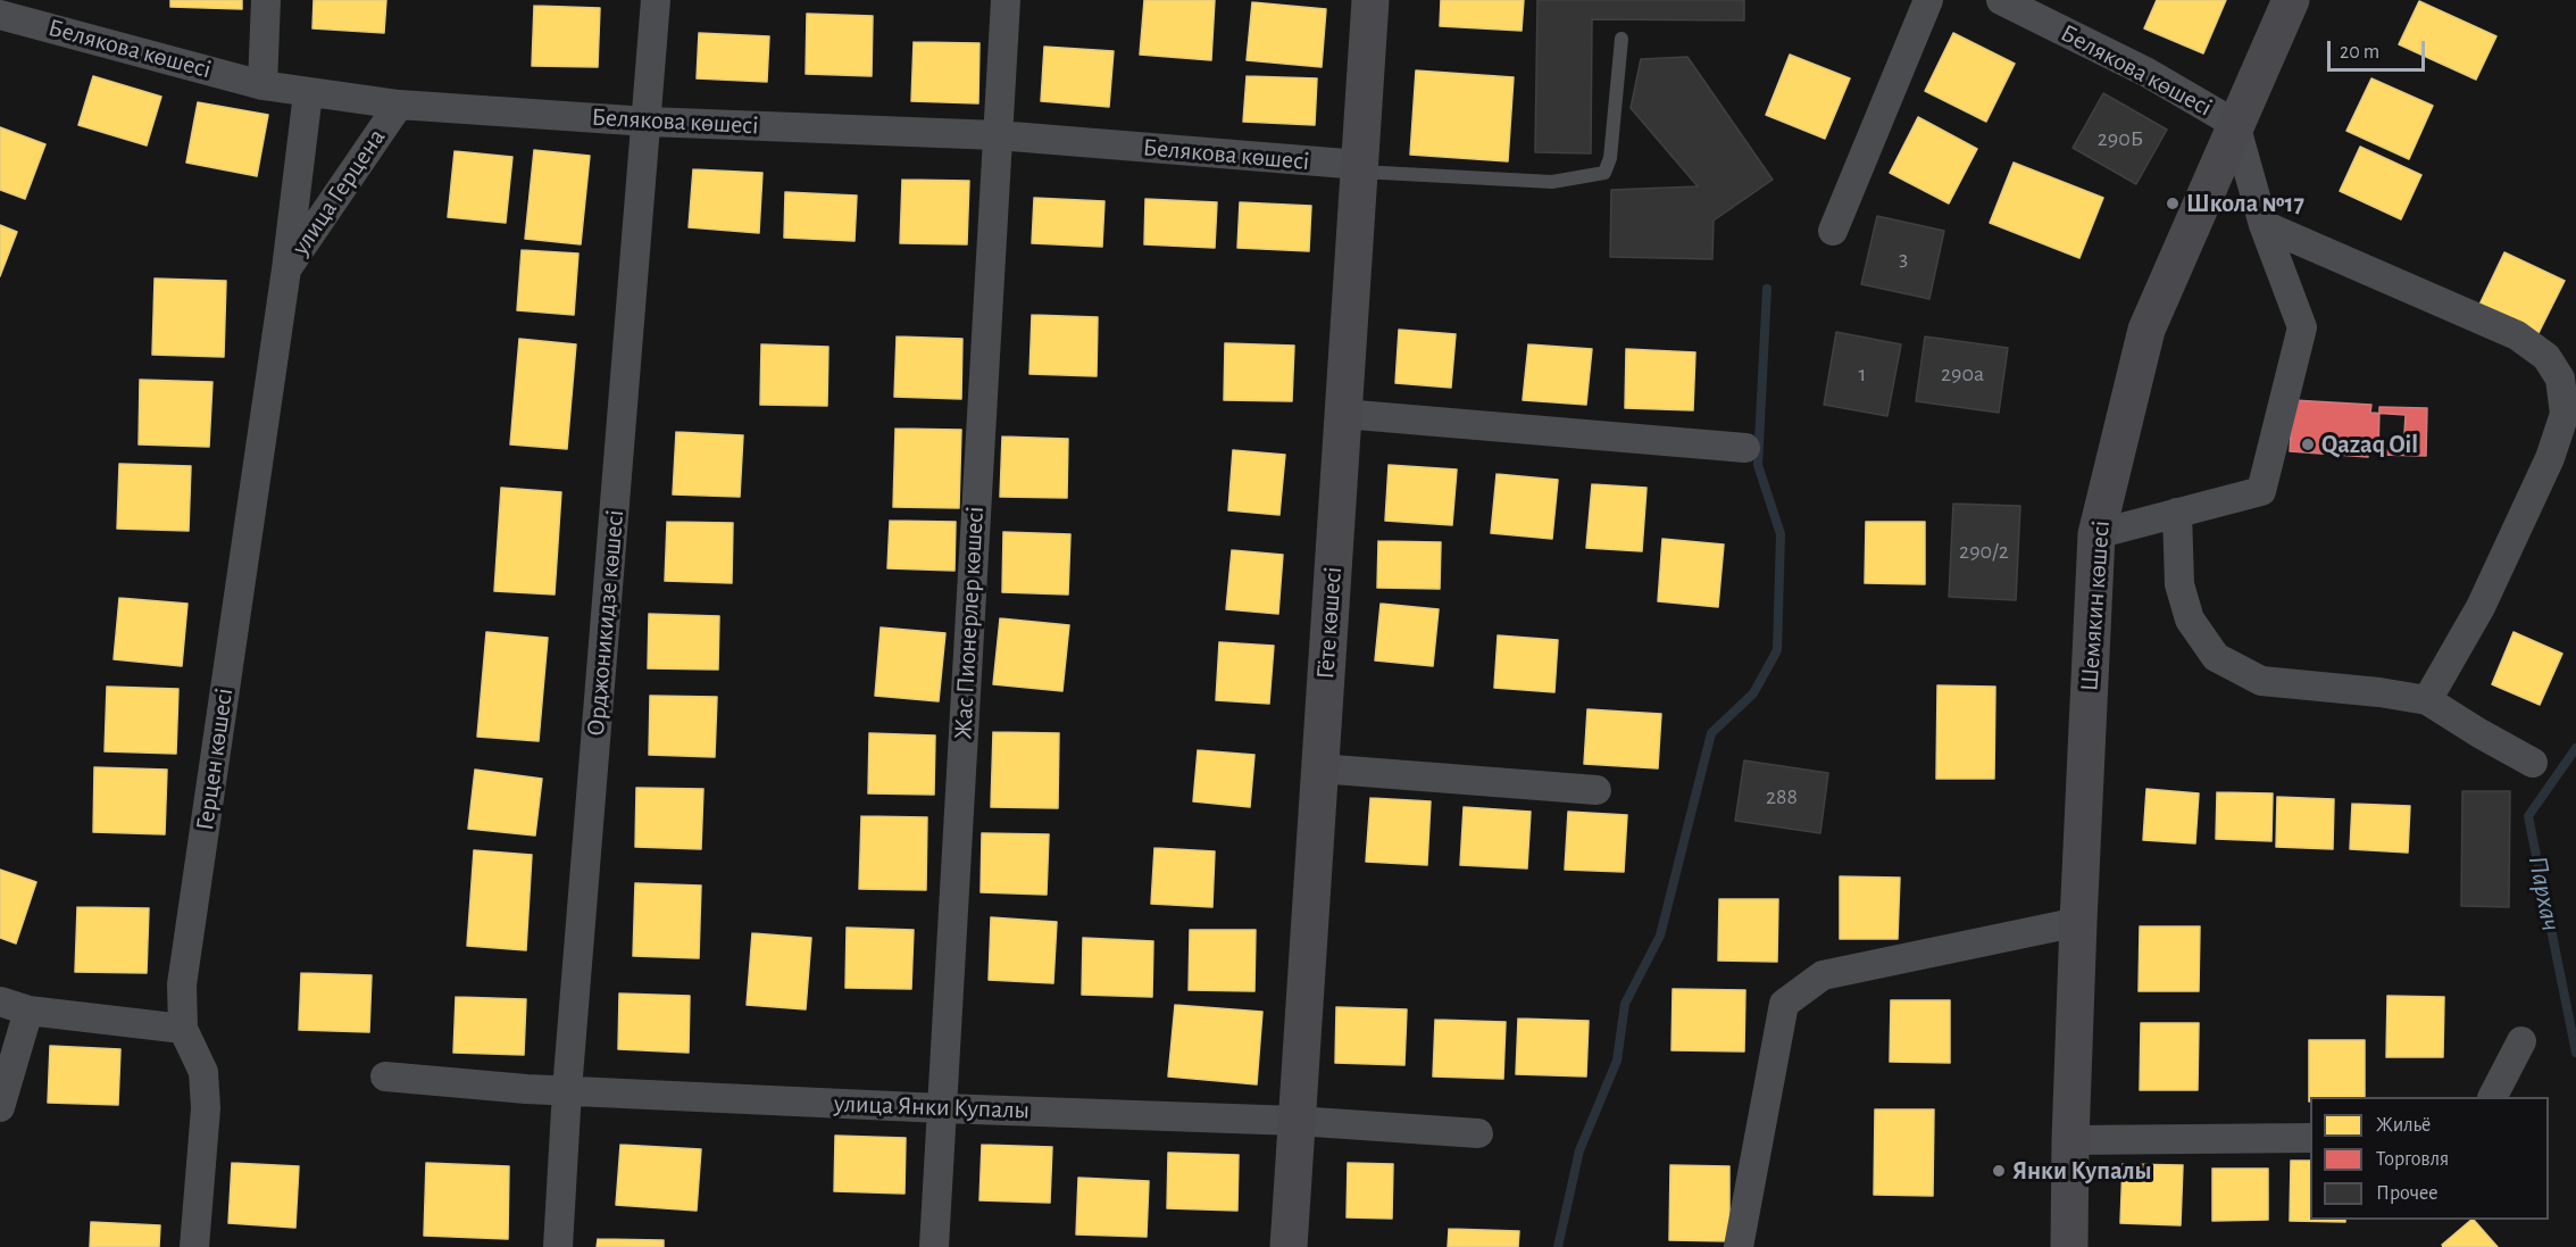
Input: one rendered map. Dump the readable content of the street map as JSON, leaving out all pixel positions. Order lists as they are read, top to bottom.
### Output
{
  "streets": {
    "main road": ["Шемякин көшесі", "Гёте көшесі"],
    "street": [
      "Белякова көшесі",
      "улица Герцена",
      "Орджоникидзе көшесі",
      "Жас Пионерлер көшесі",
      "Герцен көшесі",
      "улица Янки Купалы"
    ]
  },
  "crossings": [
    ["Белякова көшесі", "улица Герцена"],
    ["Белякова көшесі", "Шемякин көшесі"],
    ["Белякова көшесі", "Орджоникидзе көшесі"],
    ["Белякова көшесі", "Жас Пионерлер көшесі"],
    ["Белякова көшесі", "Гёте көшесі"],
    ["улица Герцена", "Герцен көшесі"],
    ["Орджоникидзе көшесі", "улица Янки Купалы"],
    ["Жас Пионерлер көшесі", "улица Янки Купалы"],
    ["Гёте көшесі", "улица Янки Купалы"]
  ],
  "water": ["Пархач"],
  "places": ["Школа №17", "Qazaq Oil", "Янки Купалы"],
  "house_numbers": [
    "290Б",
    "3",
    "1",
    "290а",
    "290/2",
    "288"
  ],
  "legend": ["Жильё", "Торговля", "Прочее"],
  "scale_bar": "20 m"
}
